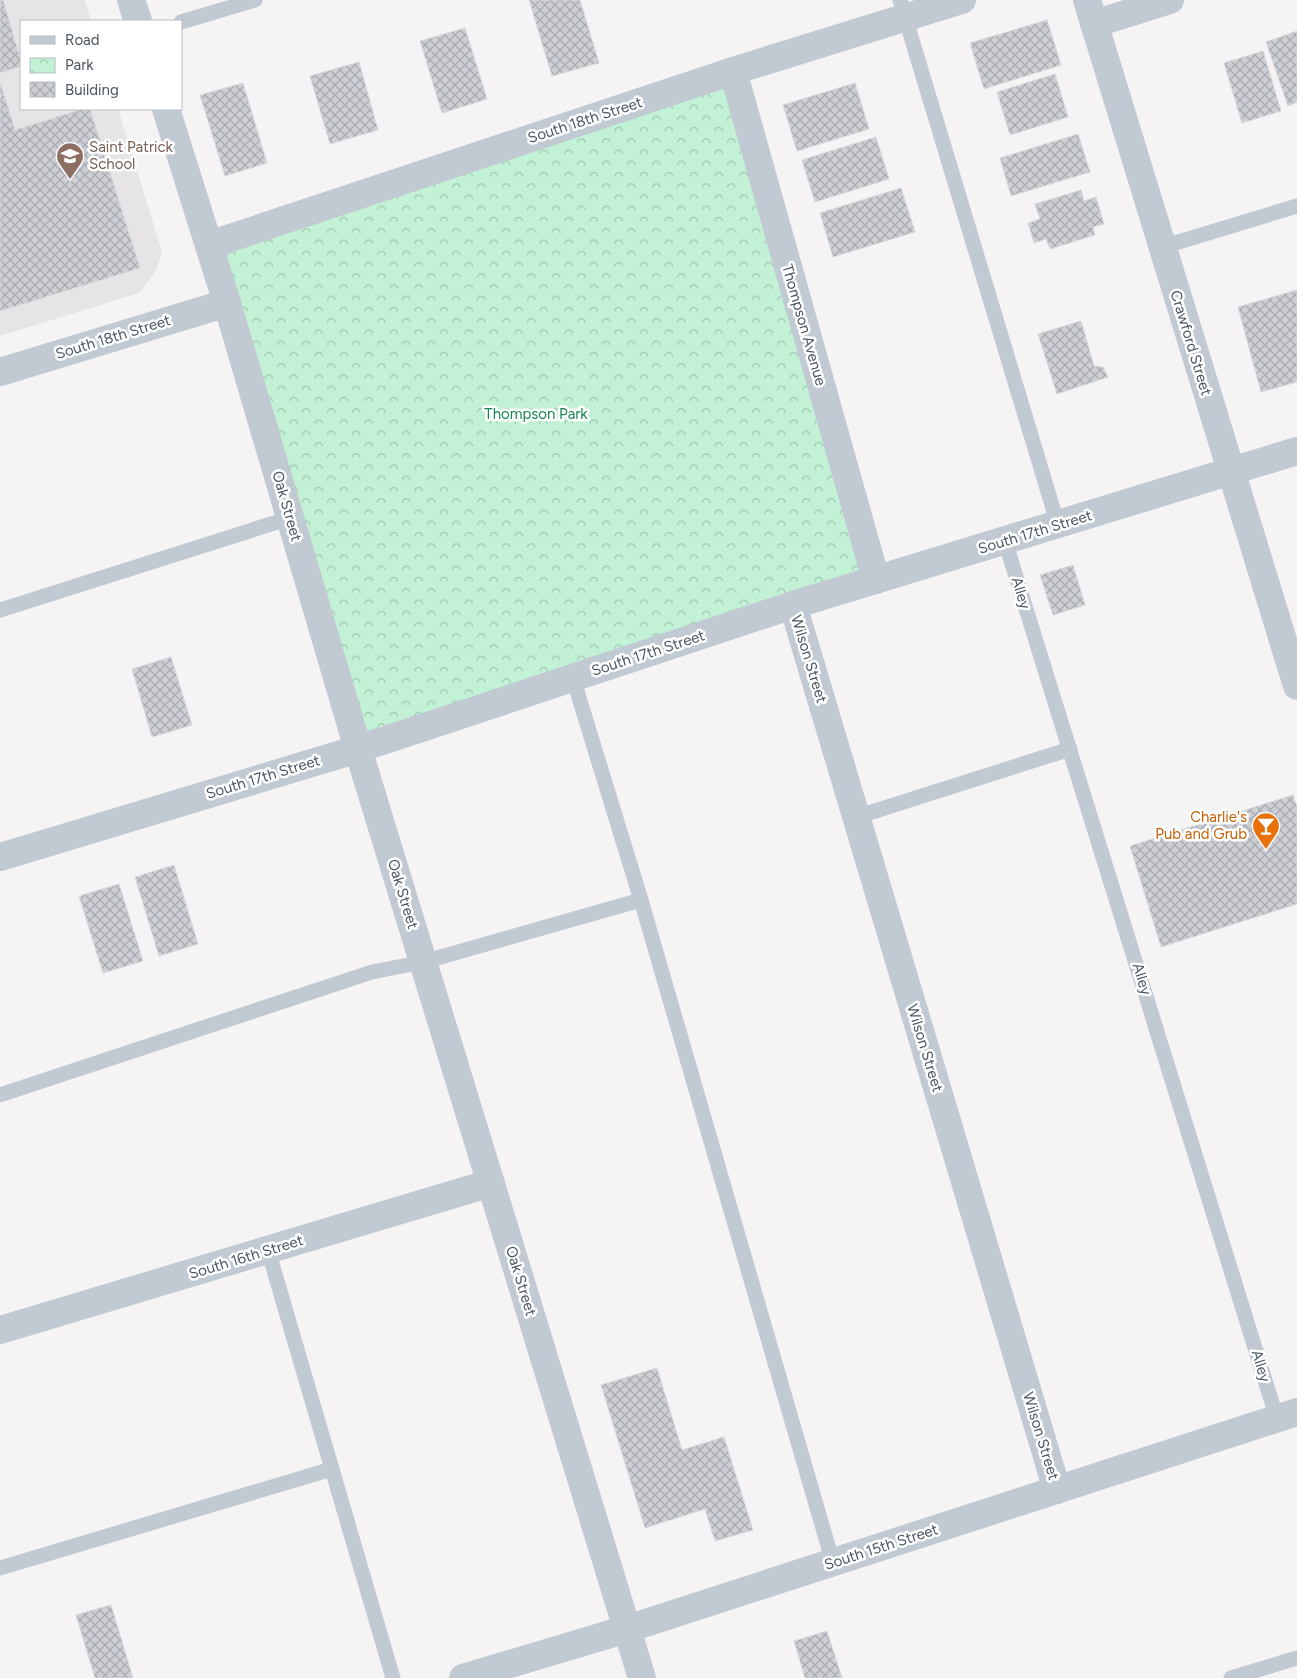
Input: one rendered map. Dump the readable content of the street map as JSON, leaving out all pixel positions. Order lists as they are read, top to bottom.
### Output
{
  "streets": {
    "street": [
      "South 18th Street",
      "Thompson Avenue",
      "Crawford Street",
      "Oak Street",
      "South 17th Street",
      "Wilson Street",
      "South 16th Street",
      "South 15th Street"
    ],
    "lane": ["Alley"]
  },
  "crossings": [
    ["South 18th Street", "Thompson Avenue"],
    ["South 18th Street", "Oak Street"],
    ["Thompson Avenue", "South 17th Street"],
    ["Crawford Street", "South 17th Street"],
    ["Oak Street", "South 17th Street"],
    ["Oak Street", "South 16th Street"],
    ["Oak Street", "South 15th Street"],
    ["South 17th Street", "Alley"],
    ["South 17th Street", "Wilson Street"],
    ["Alley", "South 15th Street"],
    ["Wilson Street", "South 15th Street"]
  ],
  "parks": ["Thompson Park"],
  "places": {
    "school or university": ["Saint Patrick School"],
    "bar": ["Charlie's Pub and Grub"]
  },
  "legend": ["Road", "Park", "Building"]
}
